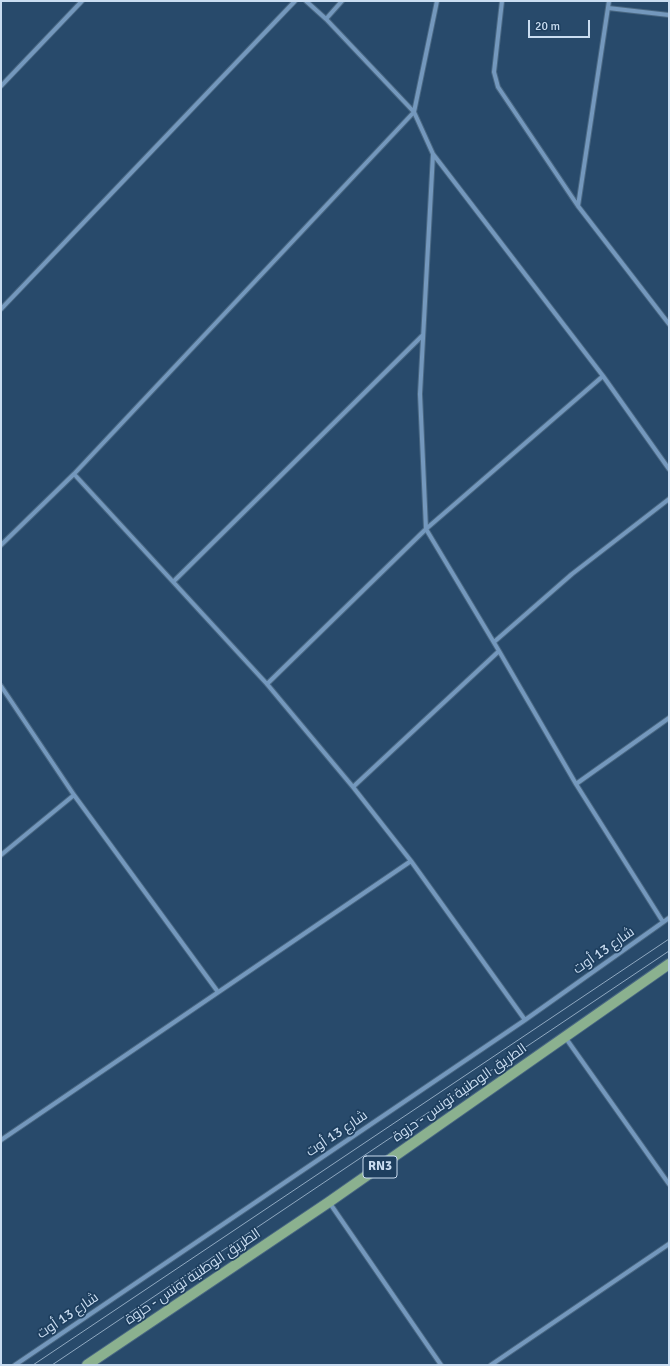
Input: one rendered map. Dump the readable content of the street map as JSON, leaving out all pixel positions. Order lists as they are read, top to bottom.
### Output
{
  "streets": {
    "main road": ["الطريق الوطنية تونس - حزوة", "RN3"],
    "street": ["شارع 13 أوت"]
  },
  "scale_bar": "20 m"
}
